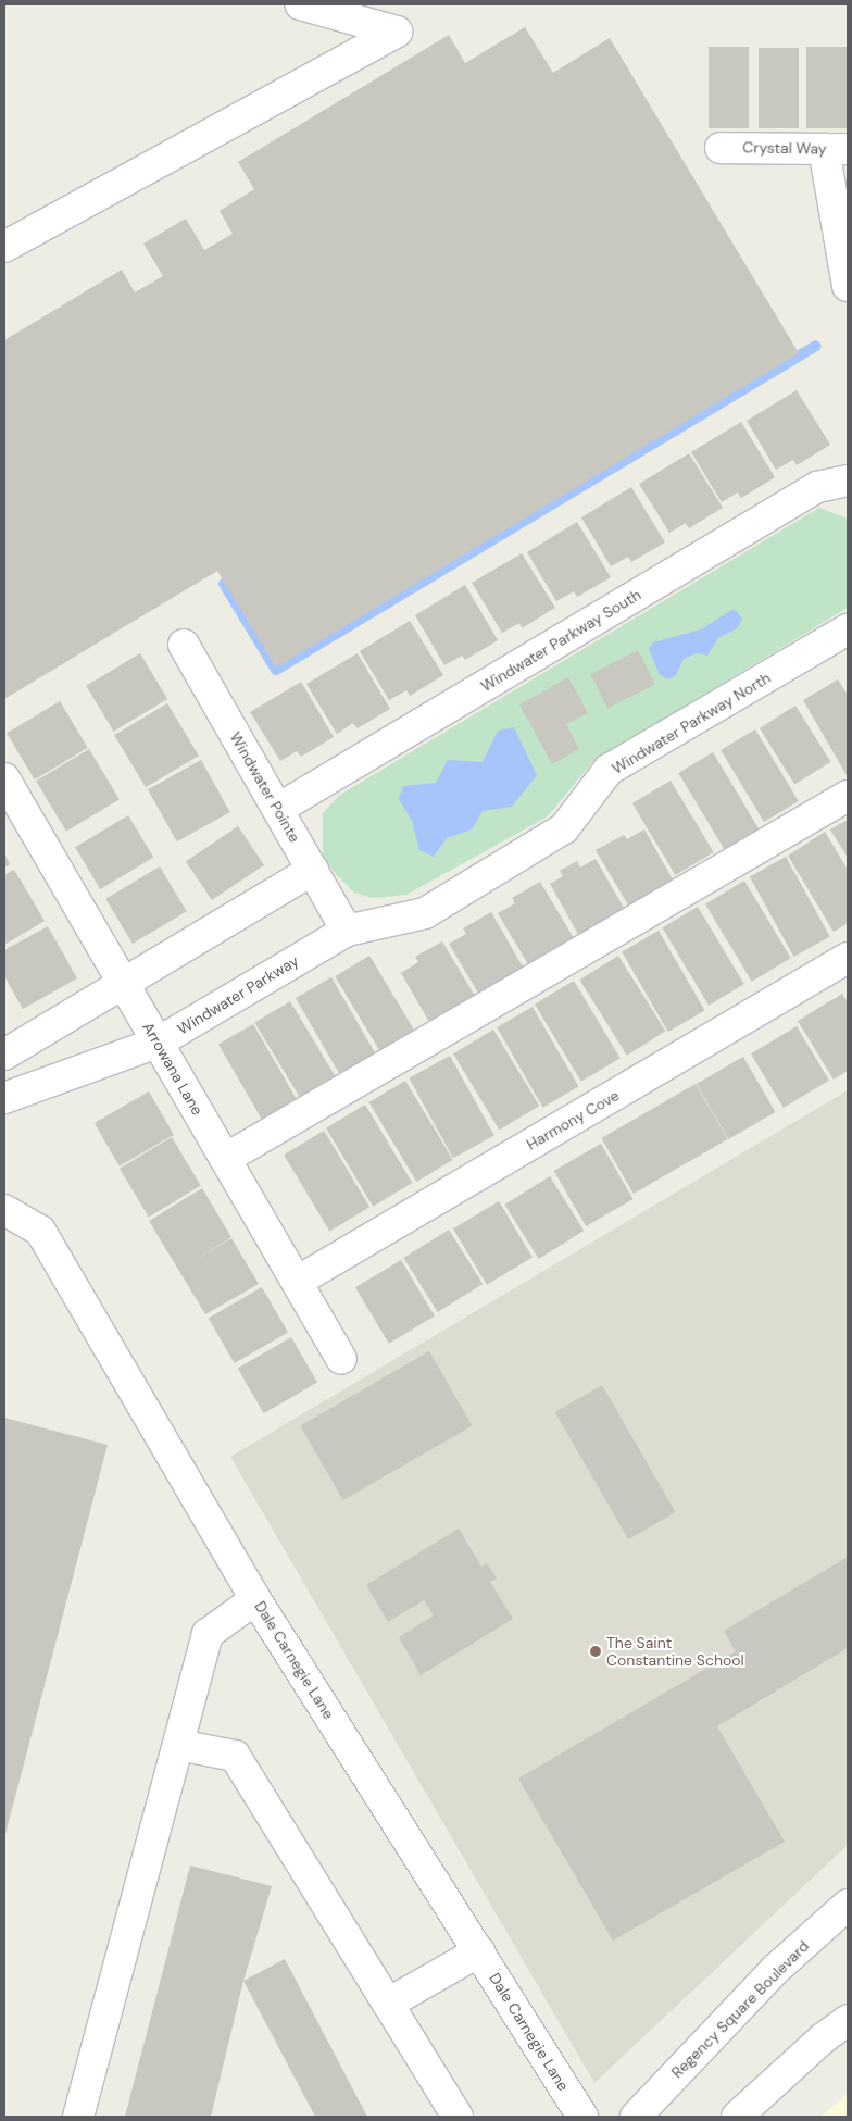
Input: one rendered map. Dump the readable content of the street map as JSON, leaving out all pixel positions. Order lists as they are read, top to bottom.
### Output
{
  "streets": {
    "street": [
      "Crystal Way",
      "Windwater Parkway South",
      "Windwater Parkway North",
      "Windwater Pointe",
      "Windwater Parkway",
      "Arrowana Lane",
      "Harmony Cove",
      "Dale Carnegie Lane",
      "Regency Square Boulevard"
    ]
  },
  "crossings": [
    ["Windwater Parkway South", "Windwater Pointe"],
    ["Windwater Parkway North", "Windwater Pointe"],
    ["Windwater Parkway North", "Windwater Parkway"],
    ["Windwater Pointe", "Windwater Parkway"],
    ["Windwater Parkway", "Arrowana Lane"],
    ["Arrowana Lane", "Harmony Cove"]
  ],
  "places": ["The Saint Constantine School"]
}
